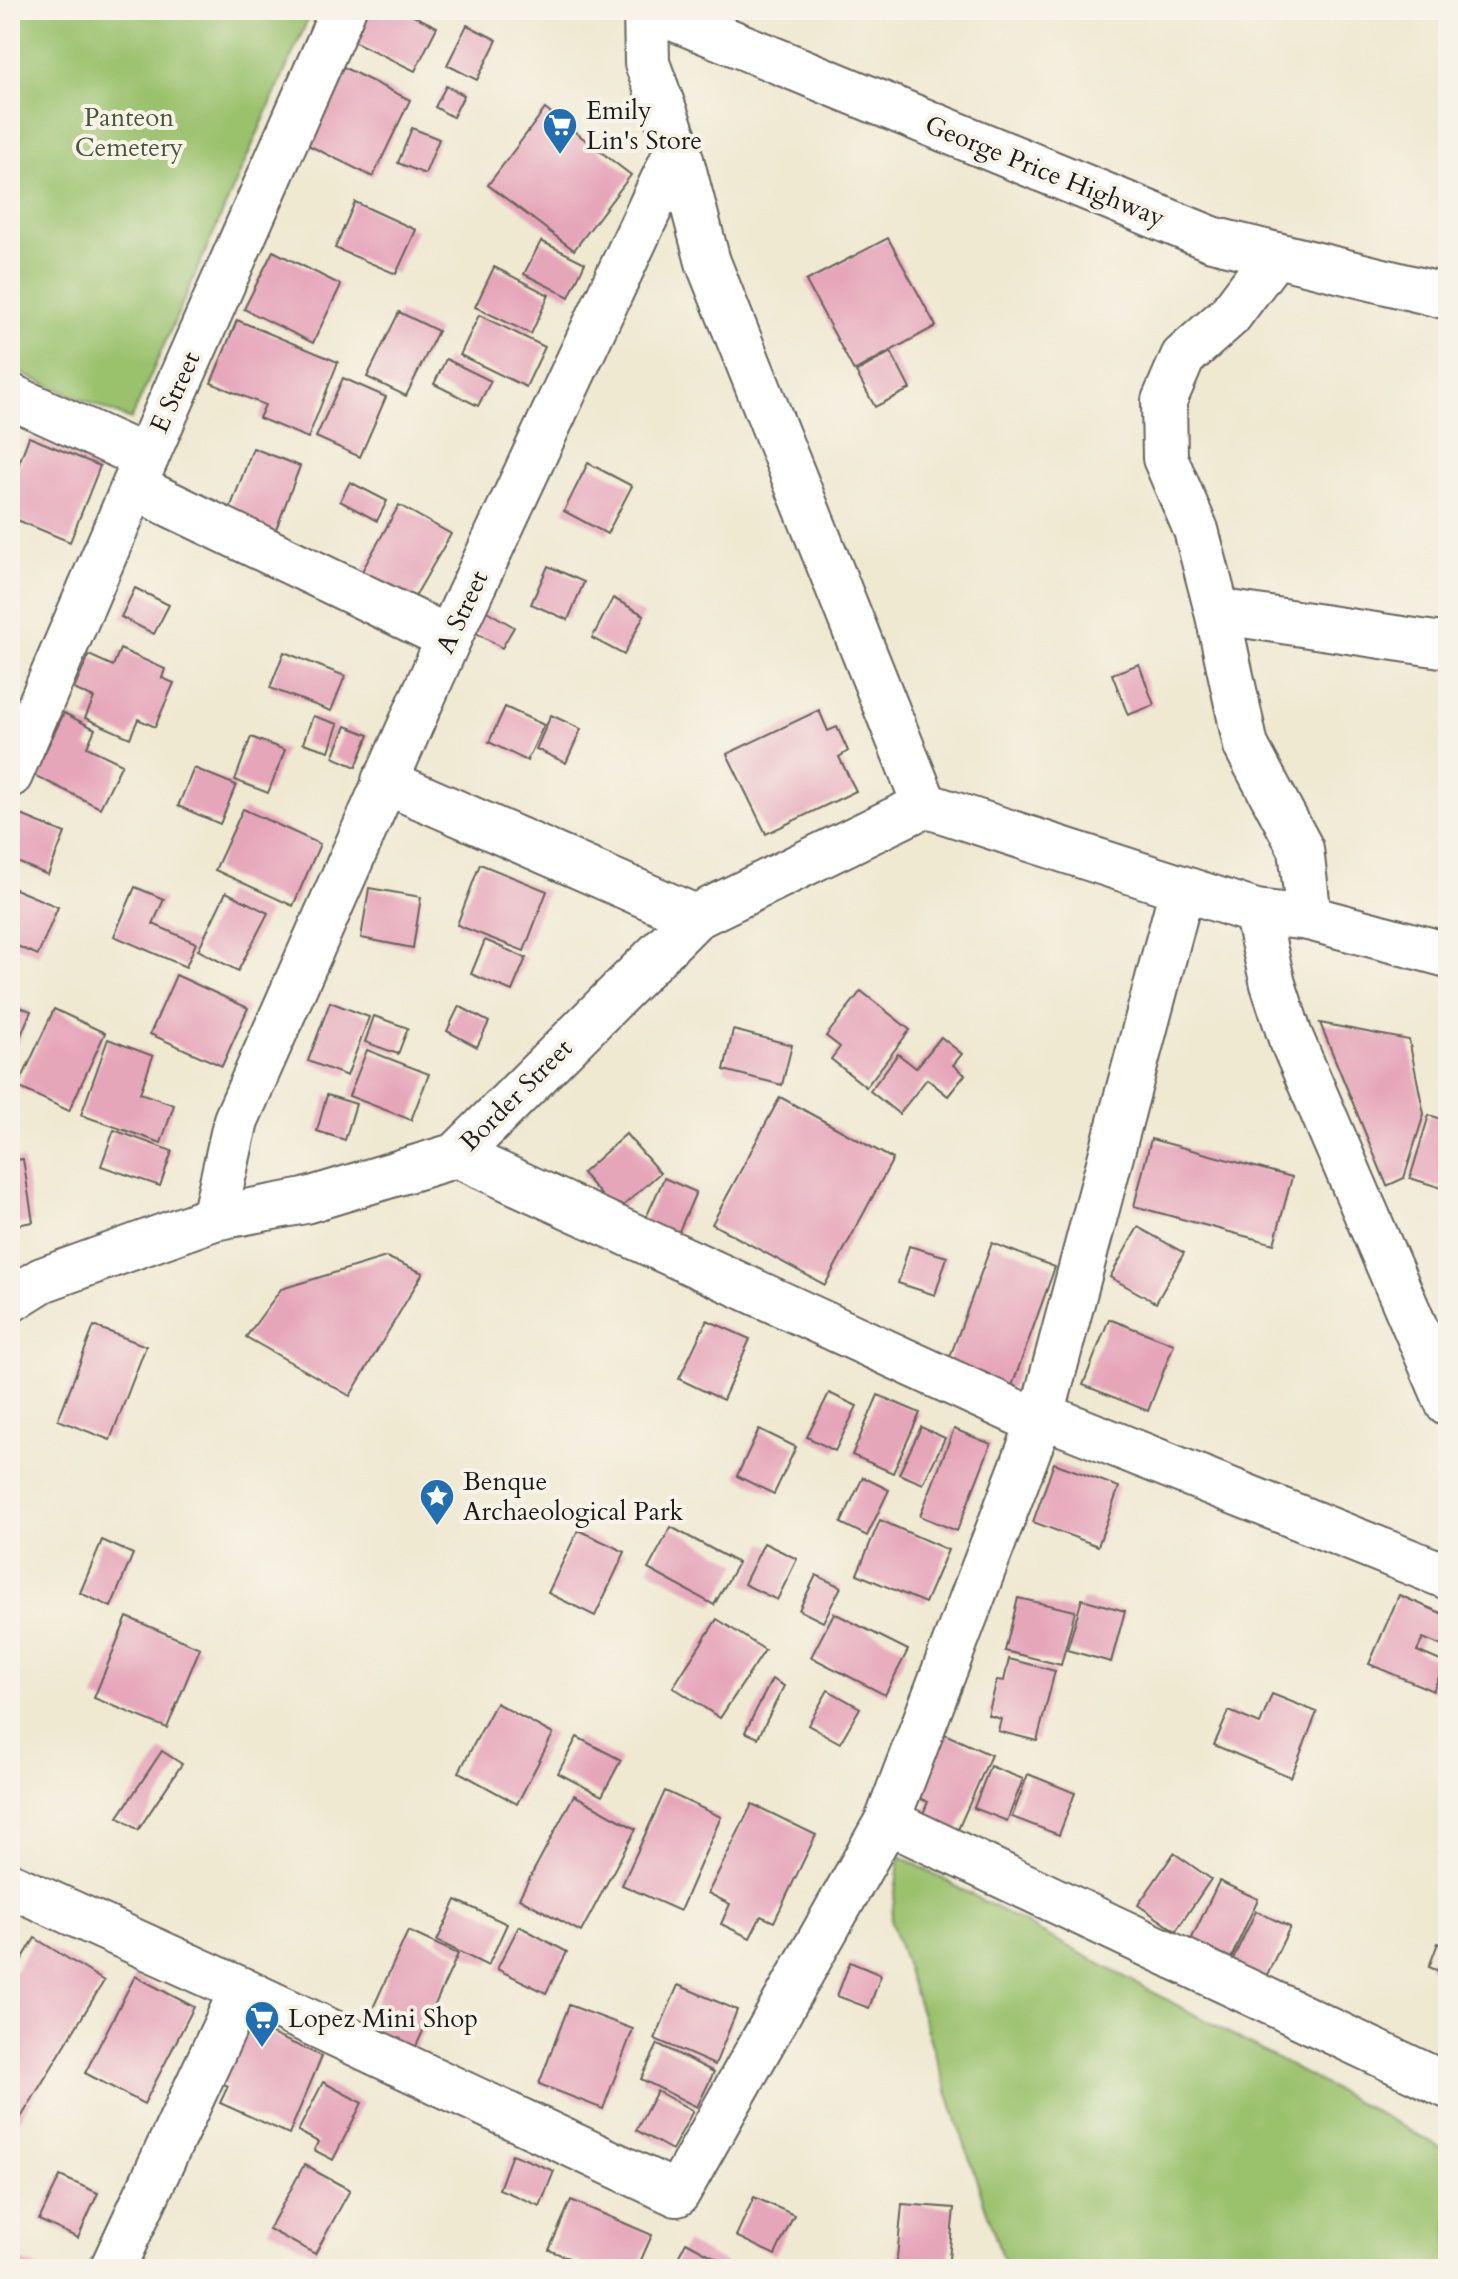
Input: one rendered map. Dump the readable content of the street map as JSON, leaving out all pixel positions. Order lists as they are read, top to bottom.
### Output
{
  "streets": {
    "main road": [
      "George Price Highway",
      "E Street",
      "A Street",
      "Border Street"
    ]
  },
  "crossings": [
    ["A Street", "Border Street"]
  ],
  "parks": ["Panteon Cemetery"],
  "places": {
    "supermarket": ["Emily Lin's Store", "Lopez Mini Shop"],
    "place": ["Benque Archaeological Park"]
  }
}
